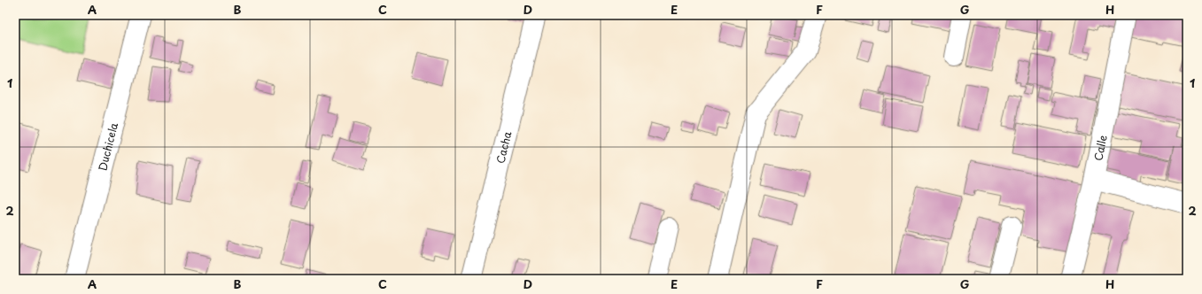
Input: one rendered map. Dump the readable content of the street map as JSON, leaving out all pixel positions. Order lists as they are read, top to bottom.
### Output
{
  "streets": {
    "street": ["Duchicela", "Cacha", "Calle"]
  },
  "grid": {
    "columns": [
      "A",
      "B",
      "C",
      "D",
      "E",
      "F",
      "G",
      "H"
    ],
    "rows": ["1", "2"]
  }
}
